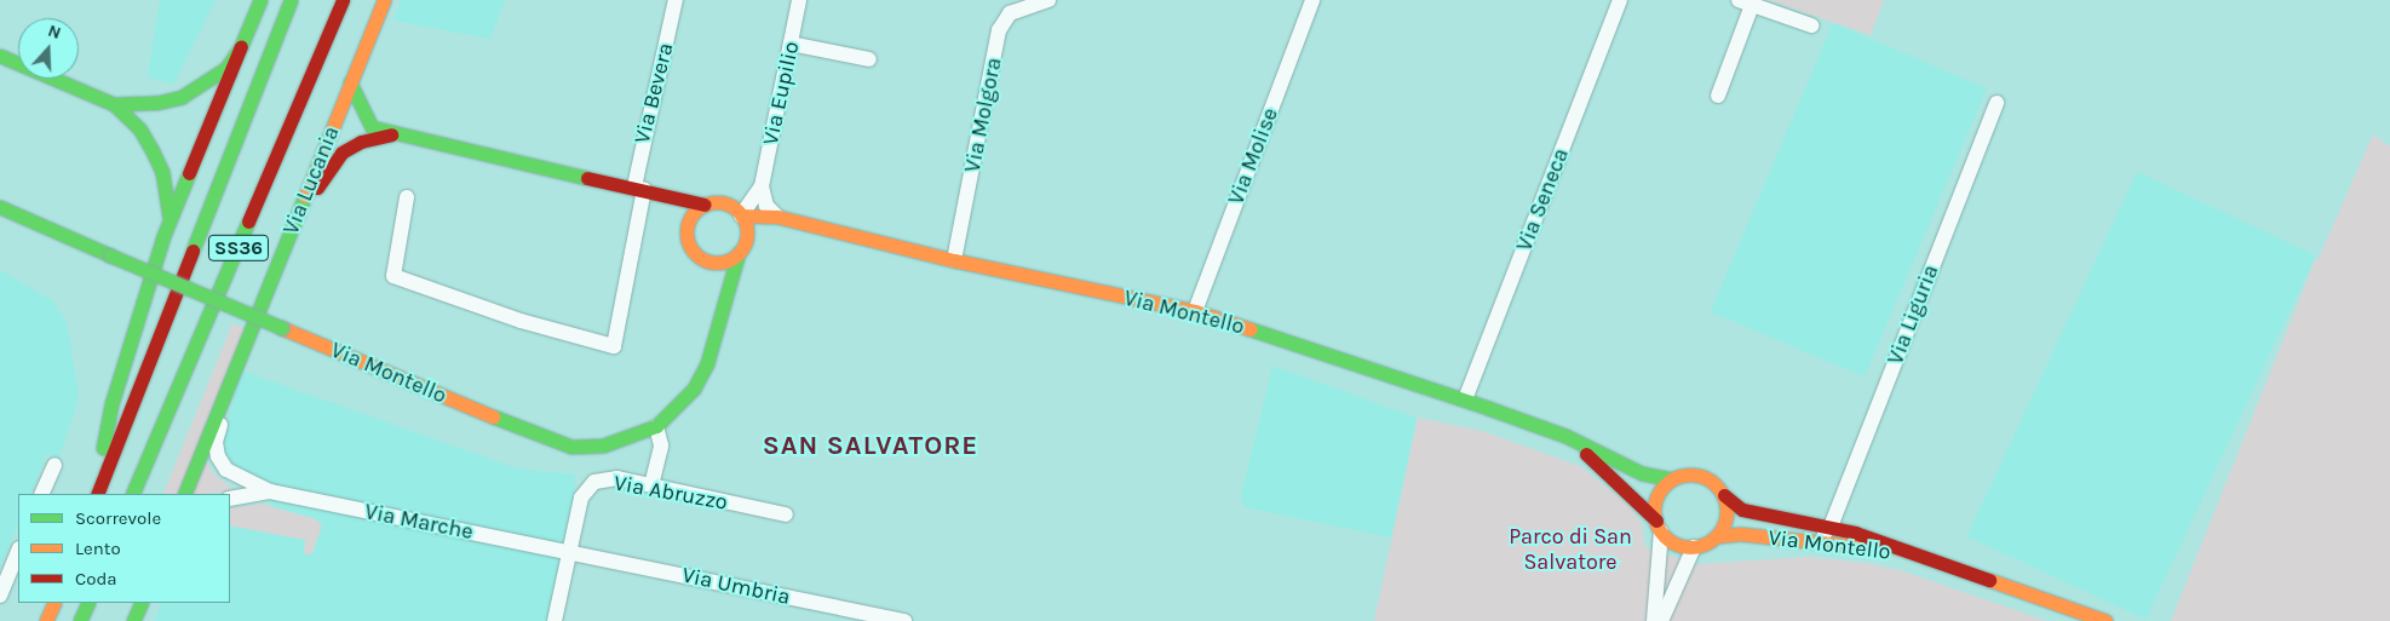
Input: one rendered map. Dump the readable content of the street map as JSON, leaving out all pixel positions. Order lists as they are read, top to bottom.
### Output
{
  "streets": {
    "main road": ["Via Lucania", "SS36", "Via Montello"],
    "street": [
      "Via Bevera",
      "Via Eupilio",
      "Via Molgora",
      "Via Molise",
      "Via Seneca",
      "Via Liguria",
      "Via Abruzzo",
      "Via Marche",
      "Via Umbria"
    ]
  },
  "crossings": [
    ["Via Eupilio", "Via Montello"],
    ["Via Molgora", "Via Montello"],
    ["Via Molise", "Via Montello"],
    ["Via Lucania", "Via Marche"],
    ["Via Seneca", "Via Montello"],
    ["Via Montello", "Via Liguria"],
    ["Via Abruzzo", "Via Marche"],
    ["Via Abruzzo", "Via Umbria"],
    ["Via Marche", "Via Umbria"]
  ],
  "districts": ["SAN SALVATORE"],
  "parks": ["Parco di San Salvatore"],
  "legend": ["Scorrevole", "Lento", "Coda"],
  "north": "top"
}
